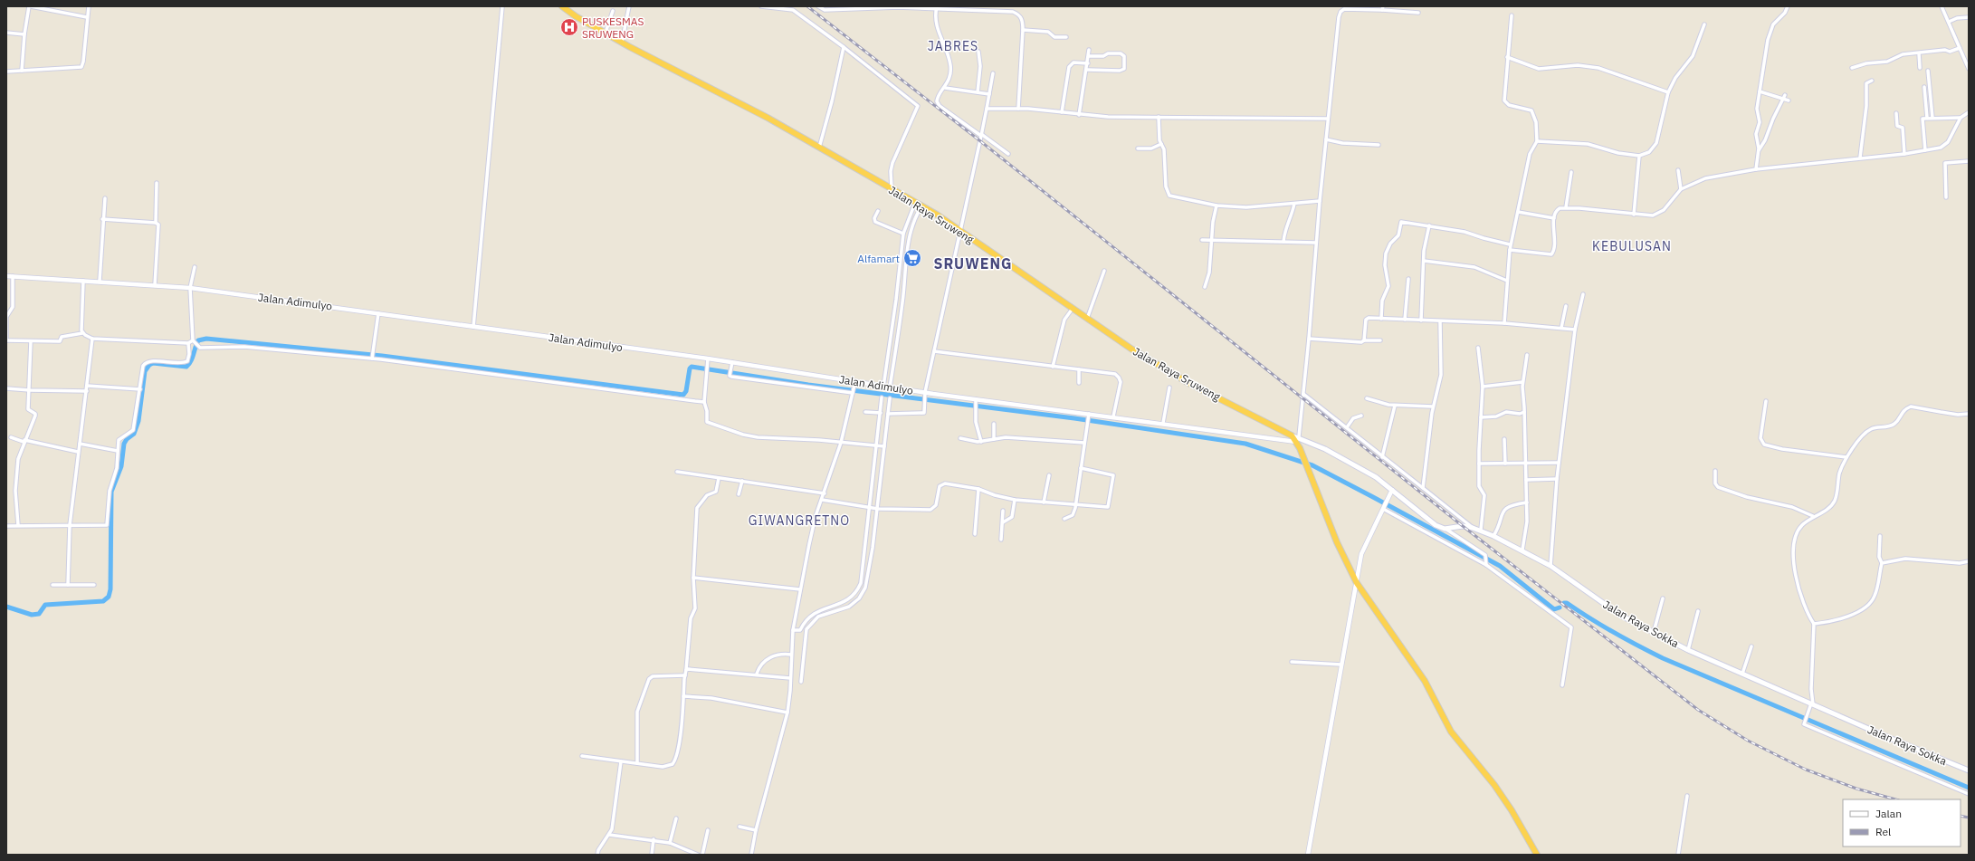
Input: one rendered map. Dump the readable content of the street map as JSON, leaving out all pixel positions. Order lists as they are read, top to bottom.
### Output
{
  "streets": {
    "highway": ["Jalan Raya Sruweng"],
    "main road": ["Jalan Raya Sokka"],
    "street": ["Jalan Adimulyo"]
  },
  "crossings": [
    ["Jalan Raya Sruweng", "Jalan Adimulyo"]
  ],
  "districts": [
    "JABRES",
    "KEBULUSAN",
    "SRUWENG",
    "GIWANGRETNO"
  ],
  "places": {
    "hospital": ["PUSKESMAS SRUWENG"],
    "supermarket": ["Alfamart"]
  },
  "legend": ["Jalan", "Rel"]
}
